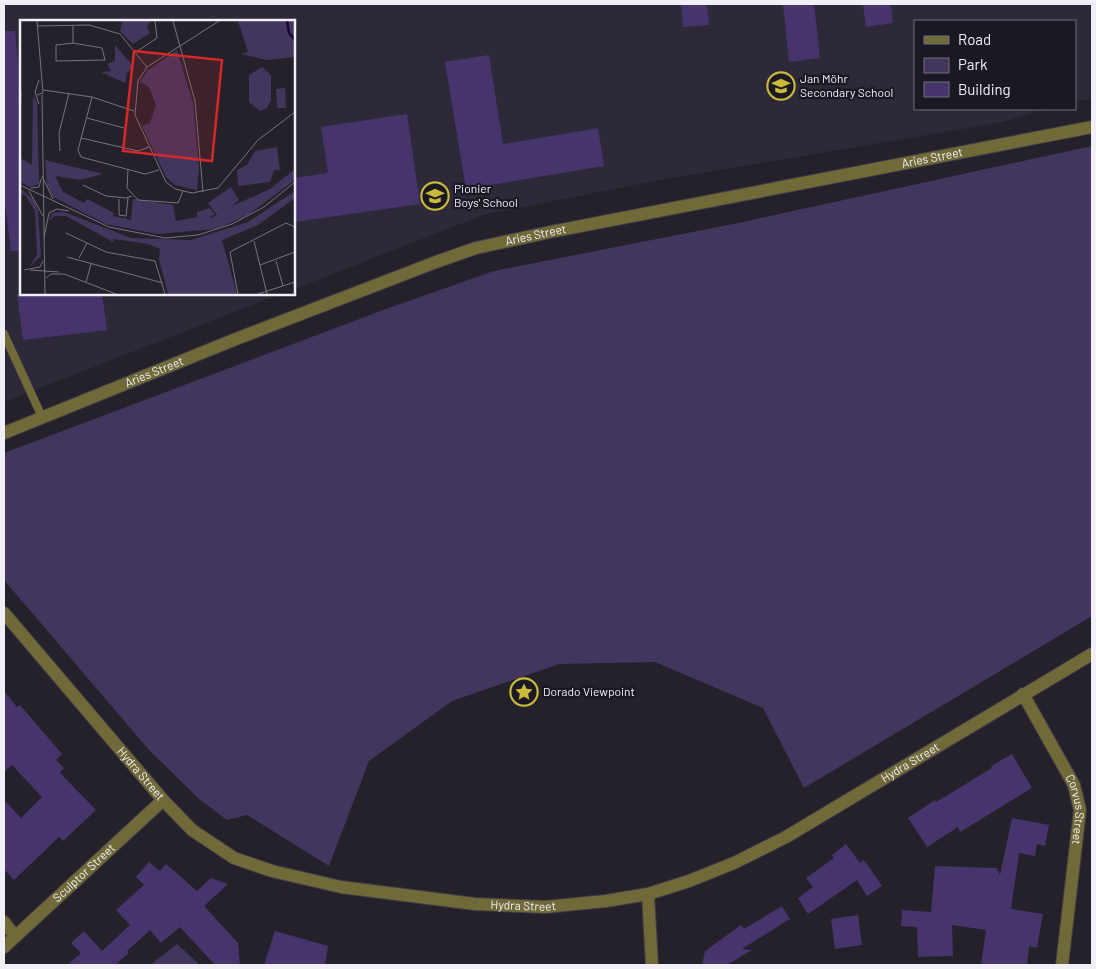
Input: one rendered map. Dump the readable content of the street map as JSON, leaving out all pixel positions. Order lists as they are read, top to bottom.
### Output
{
  "streets": {
    "street": [
      "Aries Street",
      "Hydra Street",
      "Corvus Street",
      "Sculptor Street"
    ]
  },
  "crossings": [
    ["Hydra Street", "Corvus Street"],
    ["Hydra Street", "Sculptor Street"]
  ],
  "places": {
    "school or university": ["Jan Möhr Secondary School", "Pionier Boys' School"],
    "place": ["Dorado Viewpoint"]
  },
  "legend": ["Road", "Park", "Building"]
}
